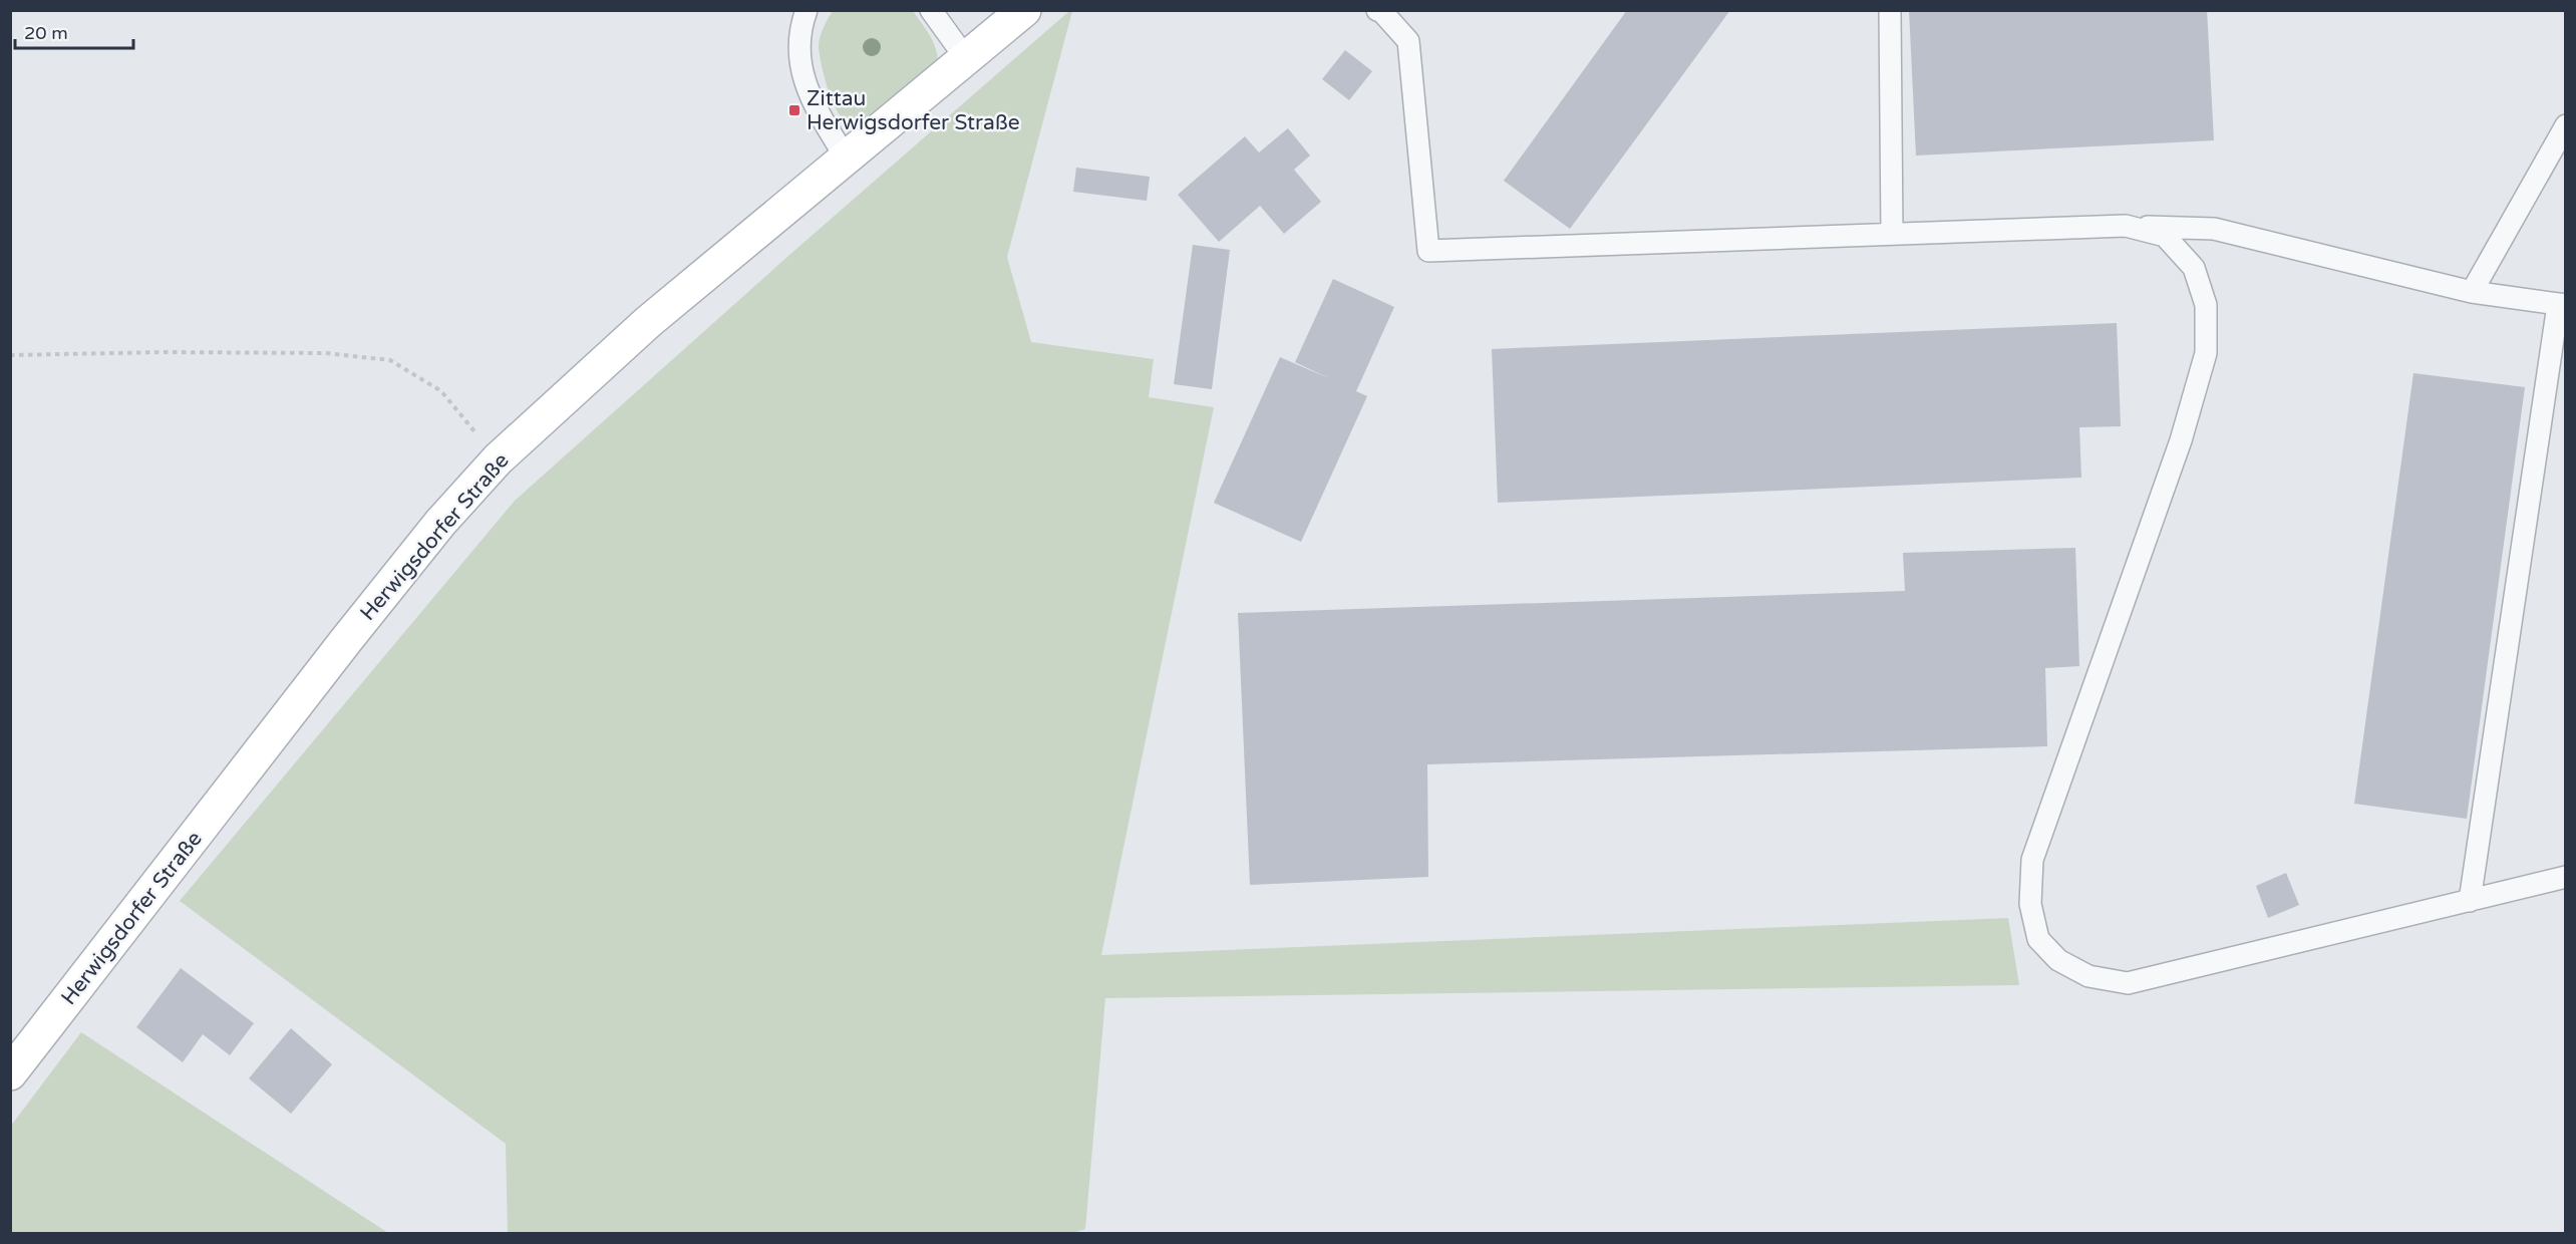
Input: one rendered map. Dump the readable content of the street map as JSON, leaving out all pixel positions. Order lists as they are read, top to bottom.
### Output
{
  "streets": {
    "street": ["Herwigsdorfer Straße"]
  },
  "places": {
    "transit": ["Zittau Herwigsdorfer Straße"]
  },
  "scale_bar": "20 m"
}
